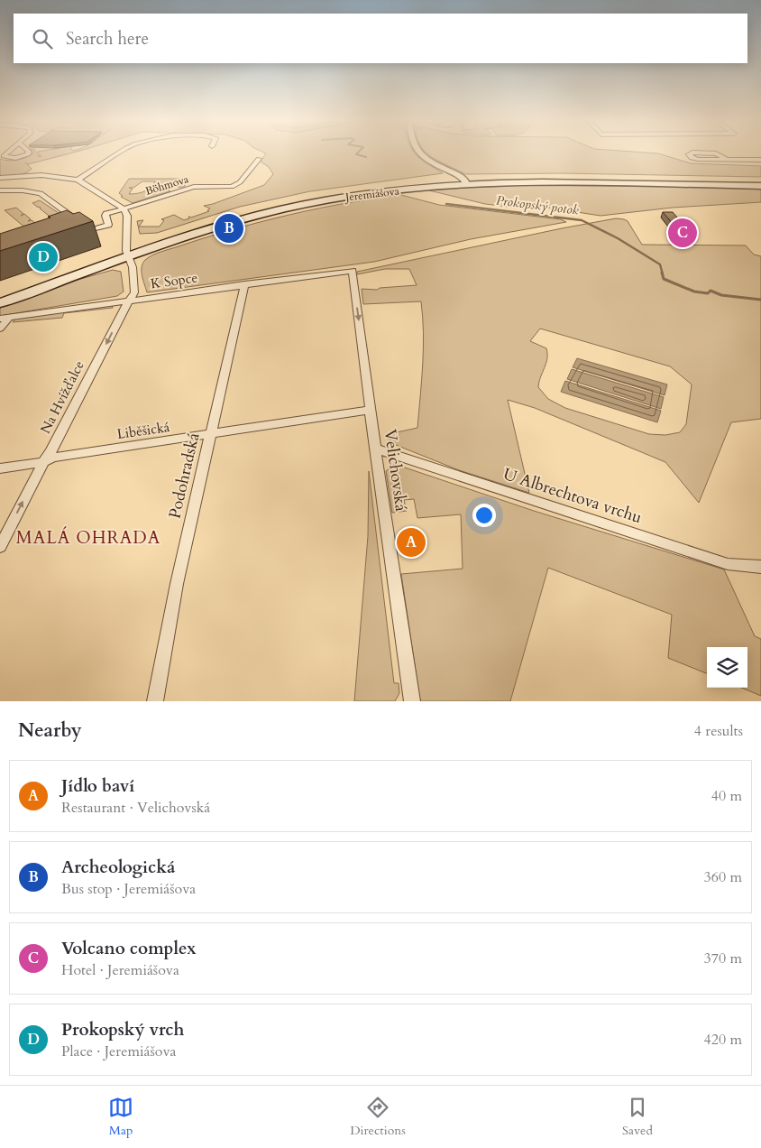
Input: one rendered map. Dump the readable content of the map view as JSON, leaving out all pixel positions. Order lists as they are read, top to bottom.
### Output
{
  "streets": {
    "main road": ["Jeremiášova"],
    "street": [
      "Böhmova",
      "K Sopce",
      "Na Hvížďalce",
      "Liběšická",
      "Velichovská",
      "Podohradská",
      "U Albrechtova vrchu"
    ]
  },
  "crossings": [
    ["Böhmova", "Na Hvížďalce"],
    ["Jeremiášova", "Na Hvížďalce"],
    ["K Sopce", "Na Hvížďalce"],
    ["K Sopce", "Velichovská"],
    ["K Sopce", "Podohradská"],
    ["Na Hvížďalce", "Liběšická"],
    ["Liběšická", "Velichovská"],
    ["Liběšická", "Podohradská"],
    ["Velichovská", "U Albrechtova vrchu"]
  ],
  "districts": ["MALÁ OHRADA"],
  "water": ["Prokopský potok"],
  "page": {
    "search": "Search here",
    "pins": [
      "B",
      "C",
      "D",
      "A"
    ],
    "heading": ["Nearby", "4 results"],
    "list": [
      {
        "mark": "A",
        "name": "Jídlo baví",
        "note": "Restaurant · Velichovská",
        "value": "40 m"
      },
      {
        "mark": "B",
        "name": "Archeologická",
        "note": "Bus stop · Jeremiášova",
        "value": "360 m"
      },
      {
        "mark": "C",
        "name": "Volcano complex",
        "note": "Hotel · Jeremiášova",
        "value": "370 m"
      },
      {
        "mark": "D",
        "name": "Prokopský vrch",
        "note": "Place · Jeremiášova",
        "value": "420 m"
      }
    ],
    "nav": ["Map", "Directions", "Saved"]
  }
}
